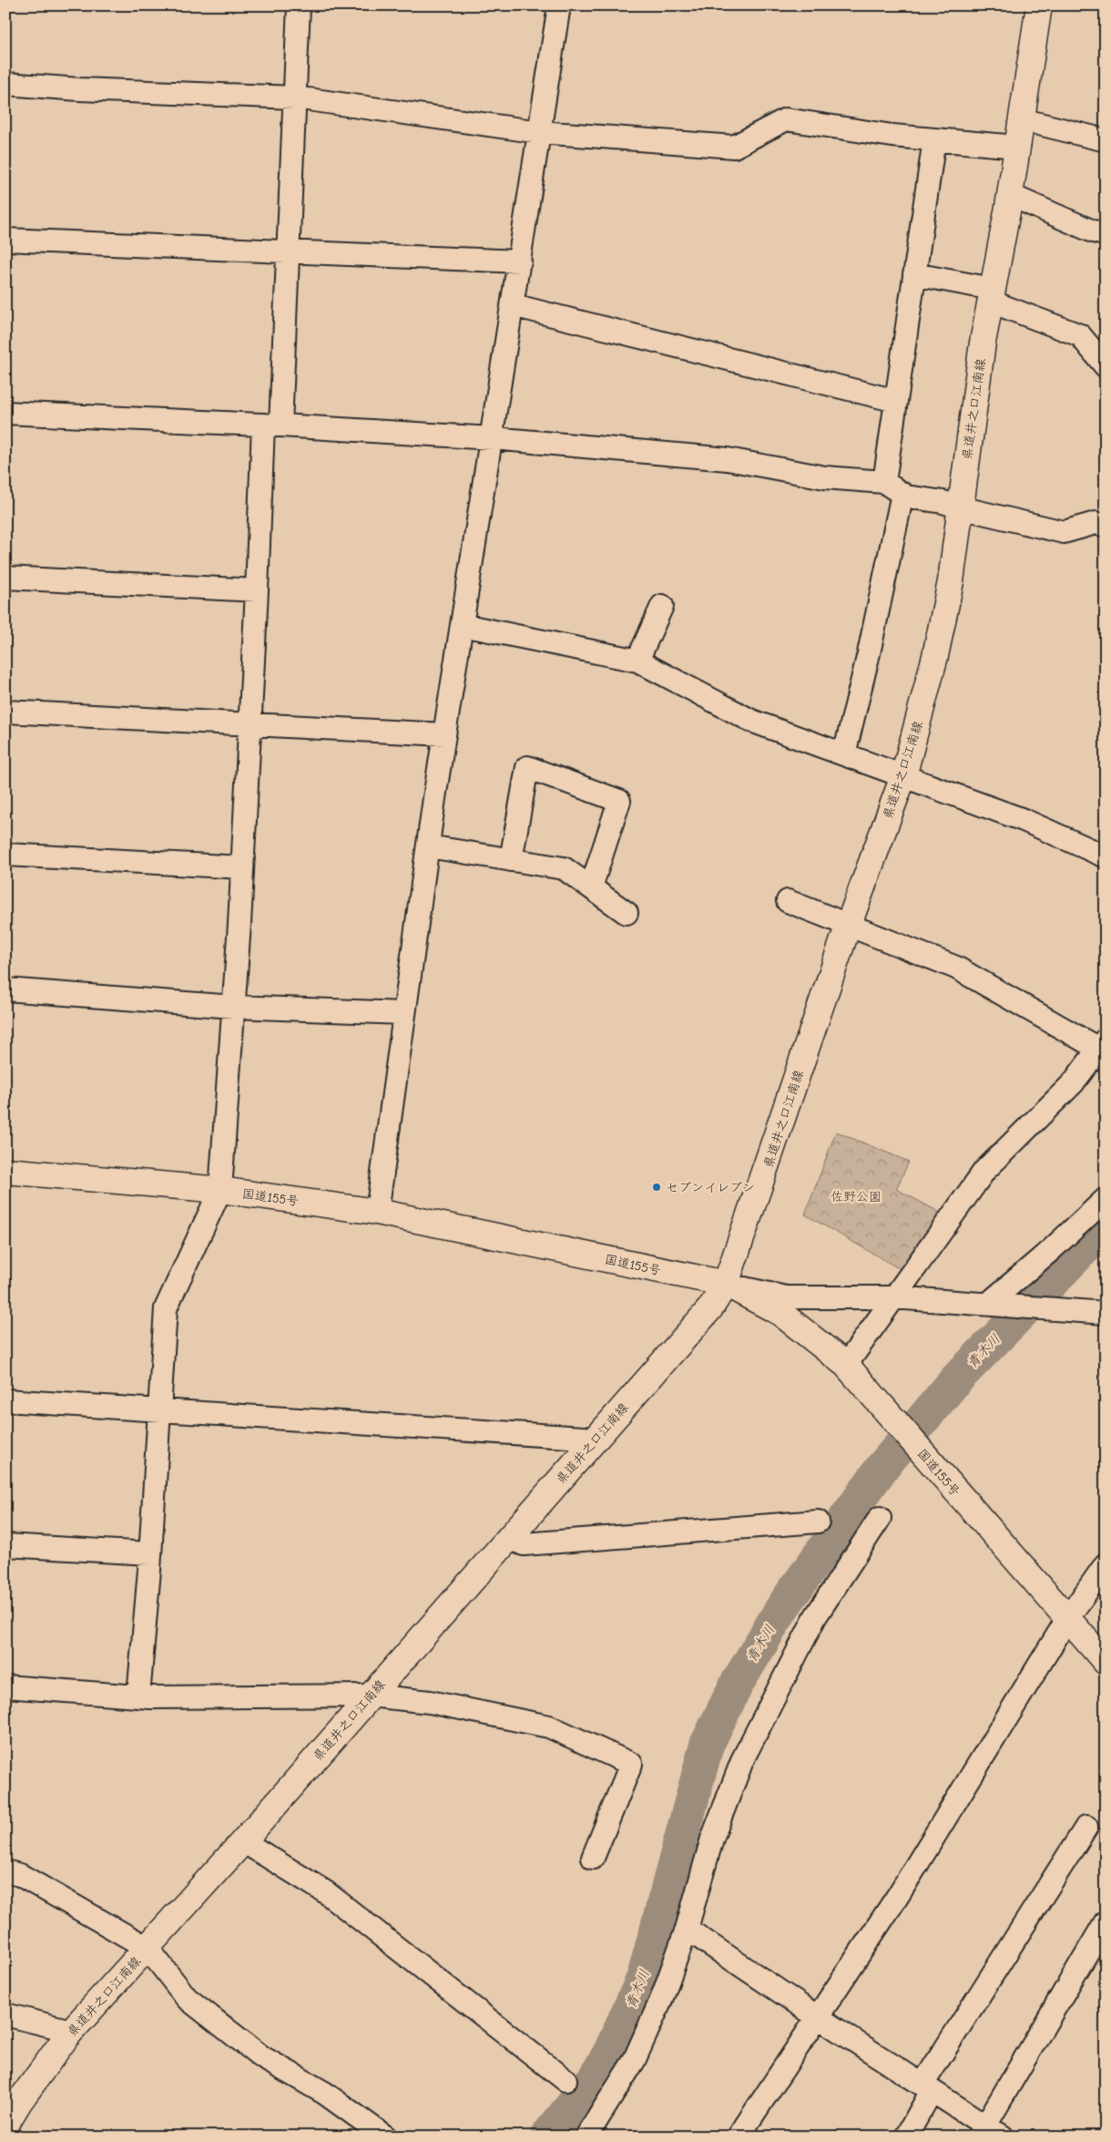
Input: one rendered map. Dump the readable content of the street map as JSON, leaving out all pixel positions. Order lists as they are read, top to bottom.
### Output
{
  "streets": {
    "main road": ["県道井之口江南線", "国道155号"]
  },
  "crossings": [
    ["県道井之口江南線", "国道155号"]
  ],
  "water": ["青木川"],
  "parks": ["佐野公園"],
  "places": ["セブンイレブン"]
}
